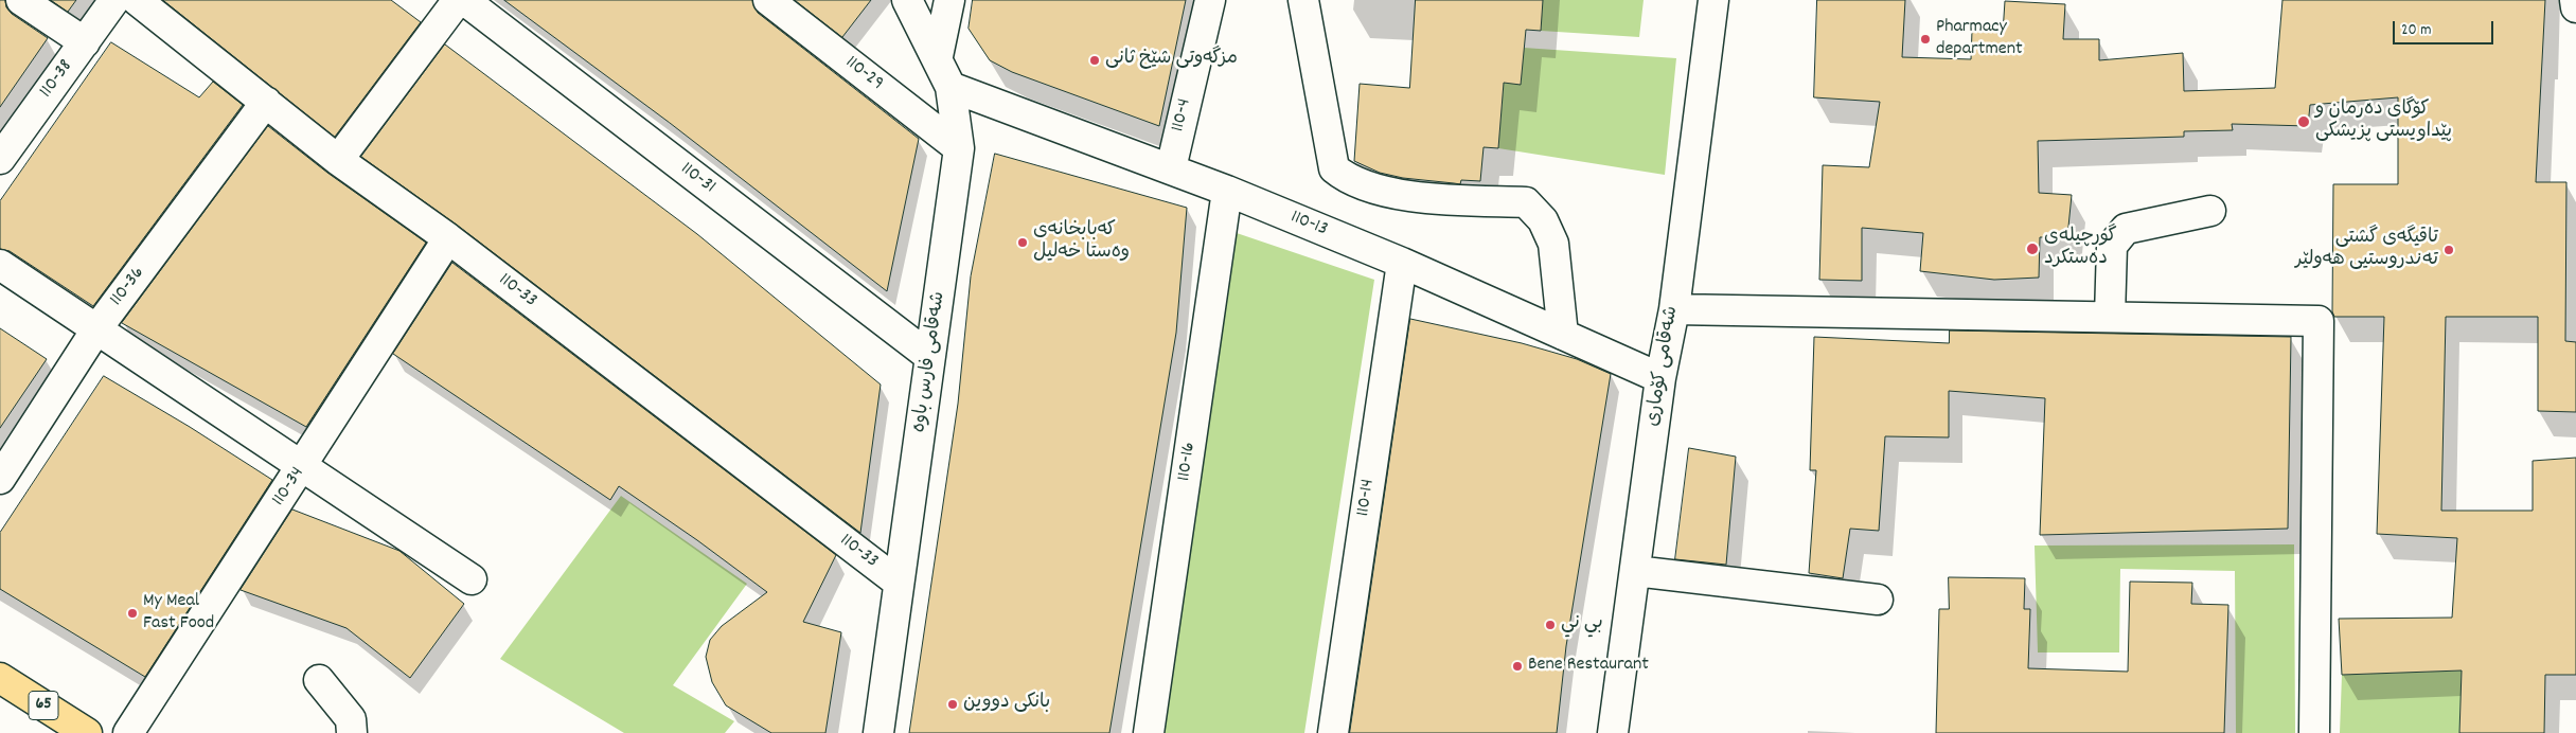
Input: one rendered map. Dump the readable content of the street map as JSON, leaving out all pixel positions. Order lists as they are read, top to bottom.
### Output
{
  "streets": {
    "highway": ["65"],
    "street": [
      "110-29",
      "110-38",
      "110-4",
      "110-31",
      "110-13",
      "110-36",
      "110-33",
      "شەقامی فارس باوە",
      "شەقامی کۆماری",
      "110-16",
      "110-34",
      "110-14"
    ]
  },
  "crossings": [
    ["110-29", "شەقامی فارس باوە"],
    ["110-4", "110-13"],
    ["110-31", "شەقامی فارس باوە"],
    ["110-13", "شەقامی فارس باوە"],
    ["110-13", "شەقامی کۆماری"],
    ["110-13", "110-16"],
    ["110-13", "110-14"],
    ["110-36", "110-33"],
    ["110-33", "شەقامی فارس باوە"],
    ["110-33", "110-34"]
  ],
  "places": [
    "Pharmacy department",
    "مزگەوتی شێخ ثانی",
    "کۆگای دەرمان و پێداویستی پزیشکی",
    "کەبابخانەی وەستا خەلیل",
    "گورچیله‌ی ده‌ستكرد",
    "تاقیگەی گشتی تەندروستیی ھەولێر",
    "My Meal Fast Food",
    "بي ني",
    "Bene Restaurant",
    "بانکی دووین"
  ],
  "scale_bar": "20 m"
}
